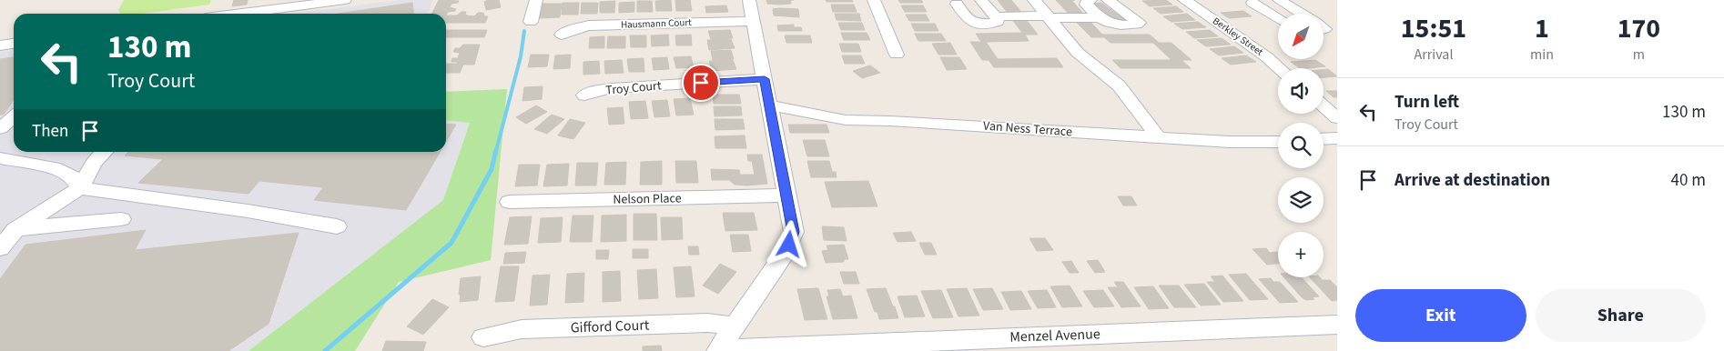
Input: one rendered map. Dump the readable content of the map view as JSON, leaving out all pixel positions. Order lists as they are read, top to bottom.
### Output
{
  "streets": {
    "street": [
      "Hausmann Court",
      "Berkley Street",
      "Troy Court",
      "Van Ness Terrace",
      "Nelson Place",
      "Gifford Court",
      "Menzel Avenue"
    ]
  },
  "north": "bottom left",
  "page": {
    "eta": [
      "15:51",
      "Arrival",
      "1",
      "min",
      "170",
      "m"
    ],
    "map_buttons": "+",
    "turn": ["130 m", "Troy Court"],
    "list": [
      {
        "name": "Turn left",
        "note": "Troy Court",
        "value": "130 m"
      },
      {
        "name": "Arrive at destination",
        "value": "40 m"
      }
    ],
    "then": "Then",
    "buttons": ["Exit", "Share"]
  }
}
